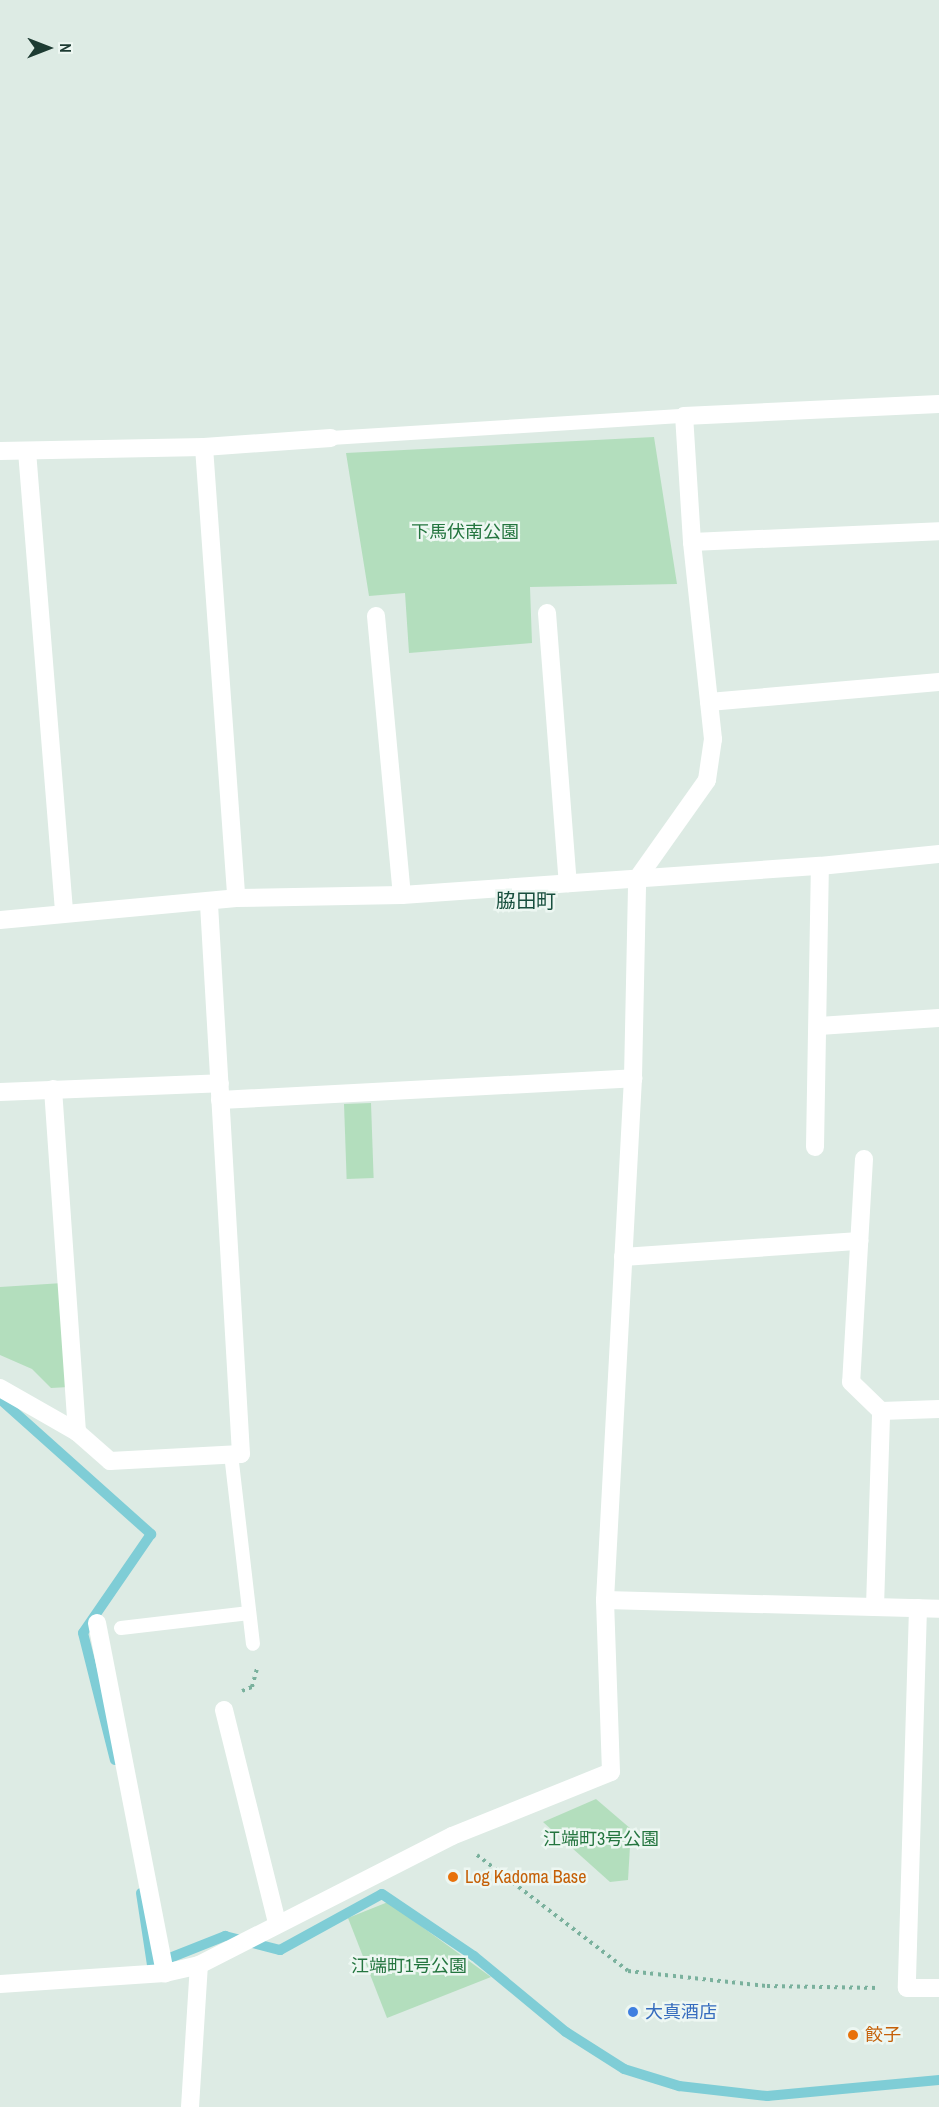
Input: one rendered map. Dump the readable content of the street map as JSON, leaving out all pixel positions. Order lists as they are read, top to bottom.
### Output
{
  "districts": ["脇田町"],
  "parks": ["下馬伏南公園", "江端町3号公園", "江端町1号公園"],
  "places": ["Log Kadoma Base", "大真酒店", "餃子"],
  "north": "right"
}
